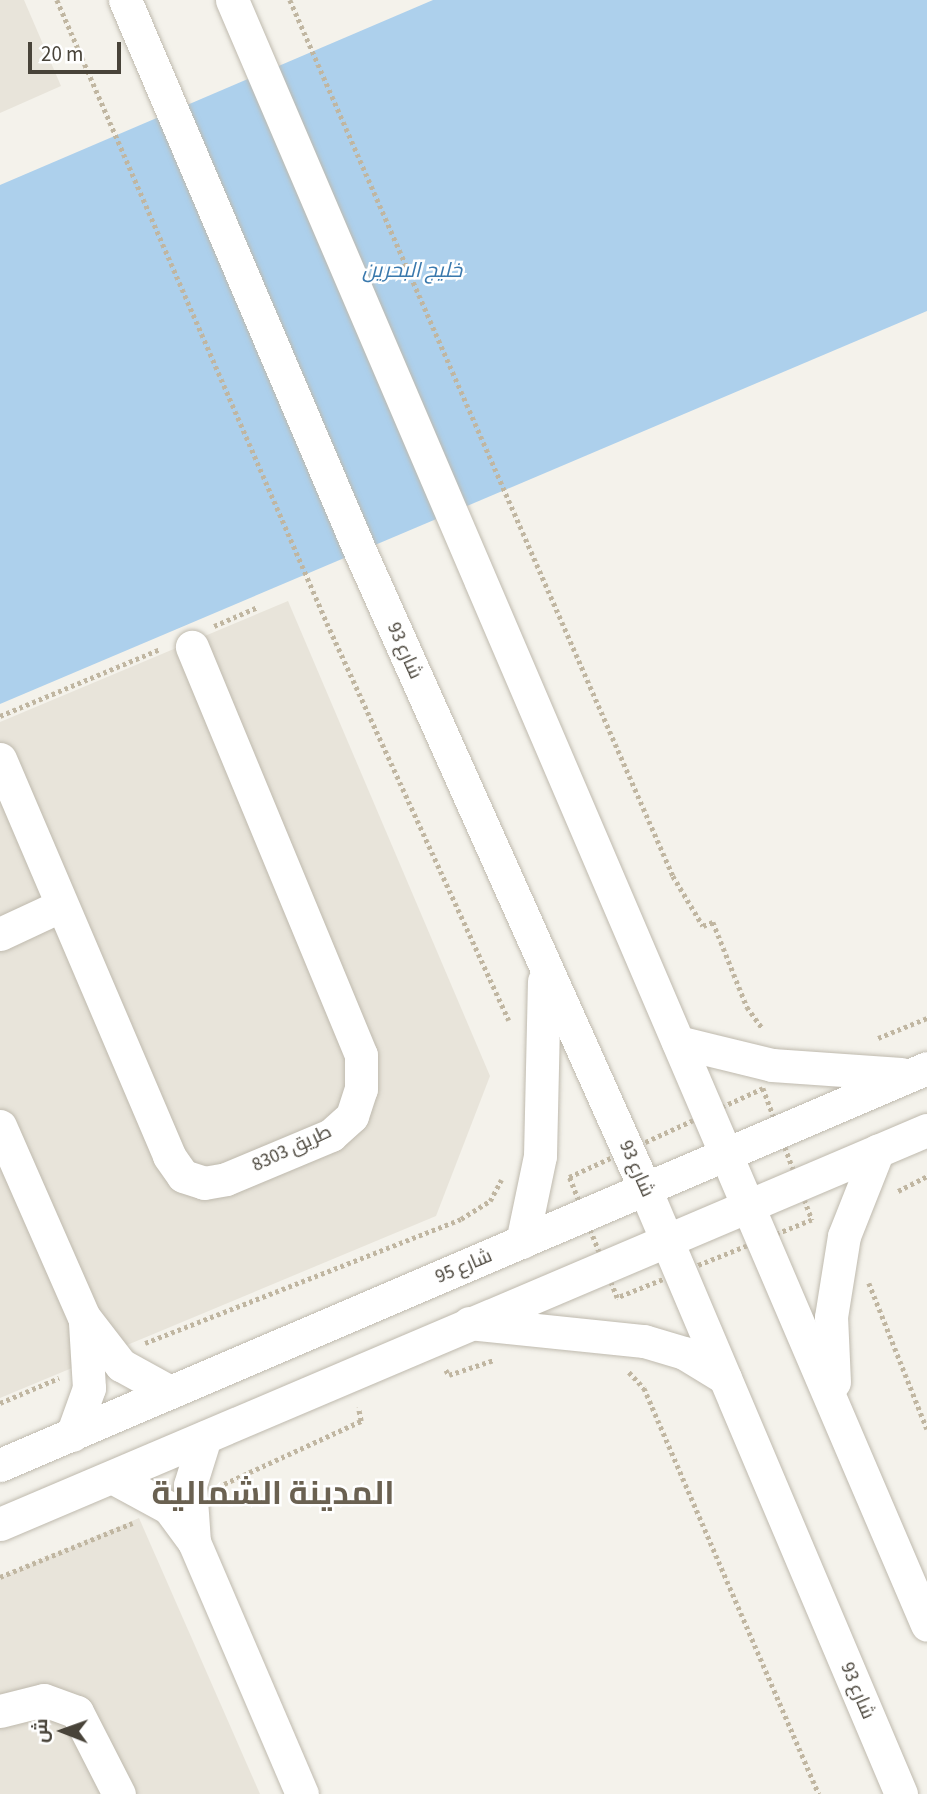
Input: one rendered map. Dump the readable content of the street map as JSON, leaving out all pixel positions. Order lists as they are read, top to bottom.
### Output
{
  "streets": {
    "street": ["شارع 93", "طريق 8303", "شارع 95"]
  },
  "crossings": [
    ["شارع 93", "شارع 95"]
  ],
  "districts": ["المدينة الشمالية"],
  "water": ["خليج البحرين"],
  "scale_bar": "20 m",
  "north": "left"
}
